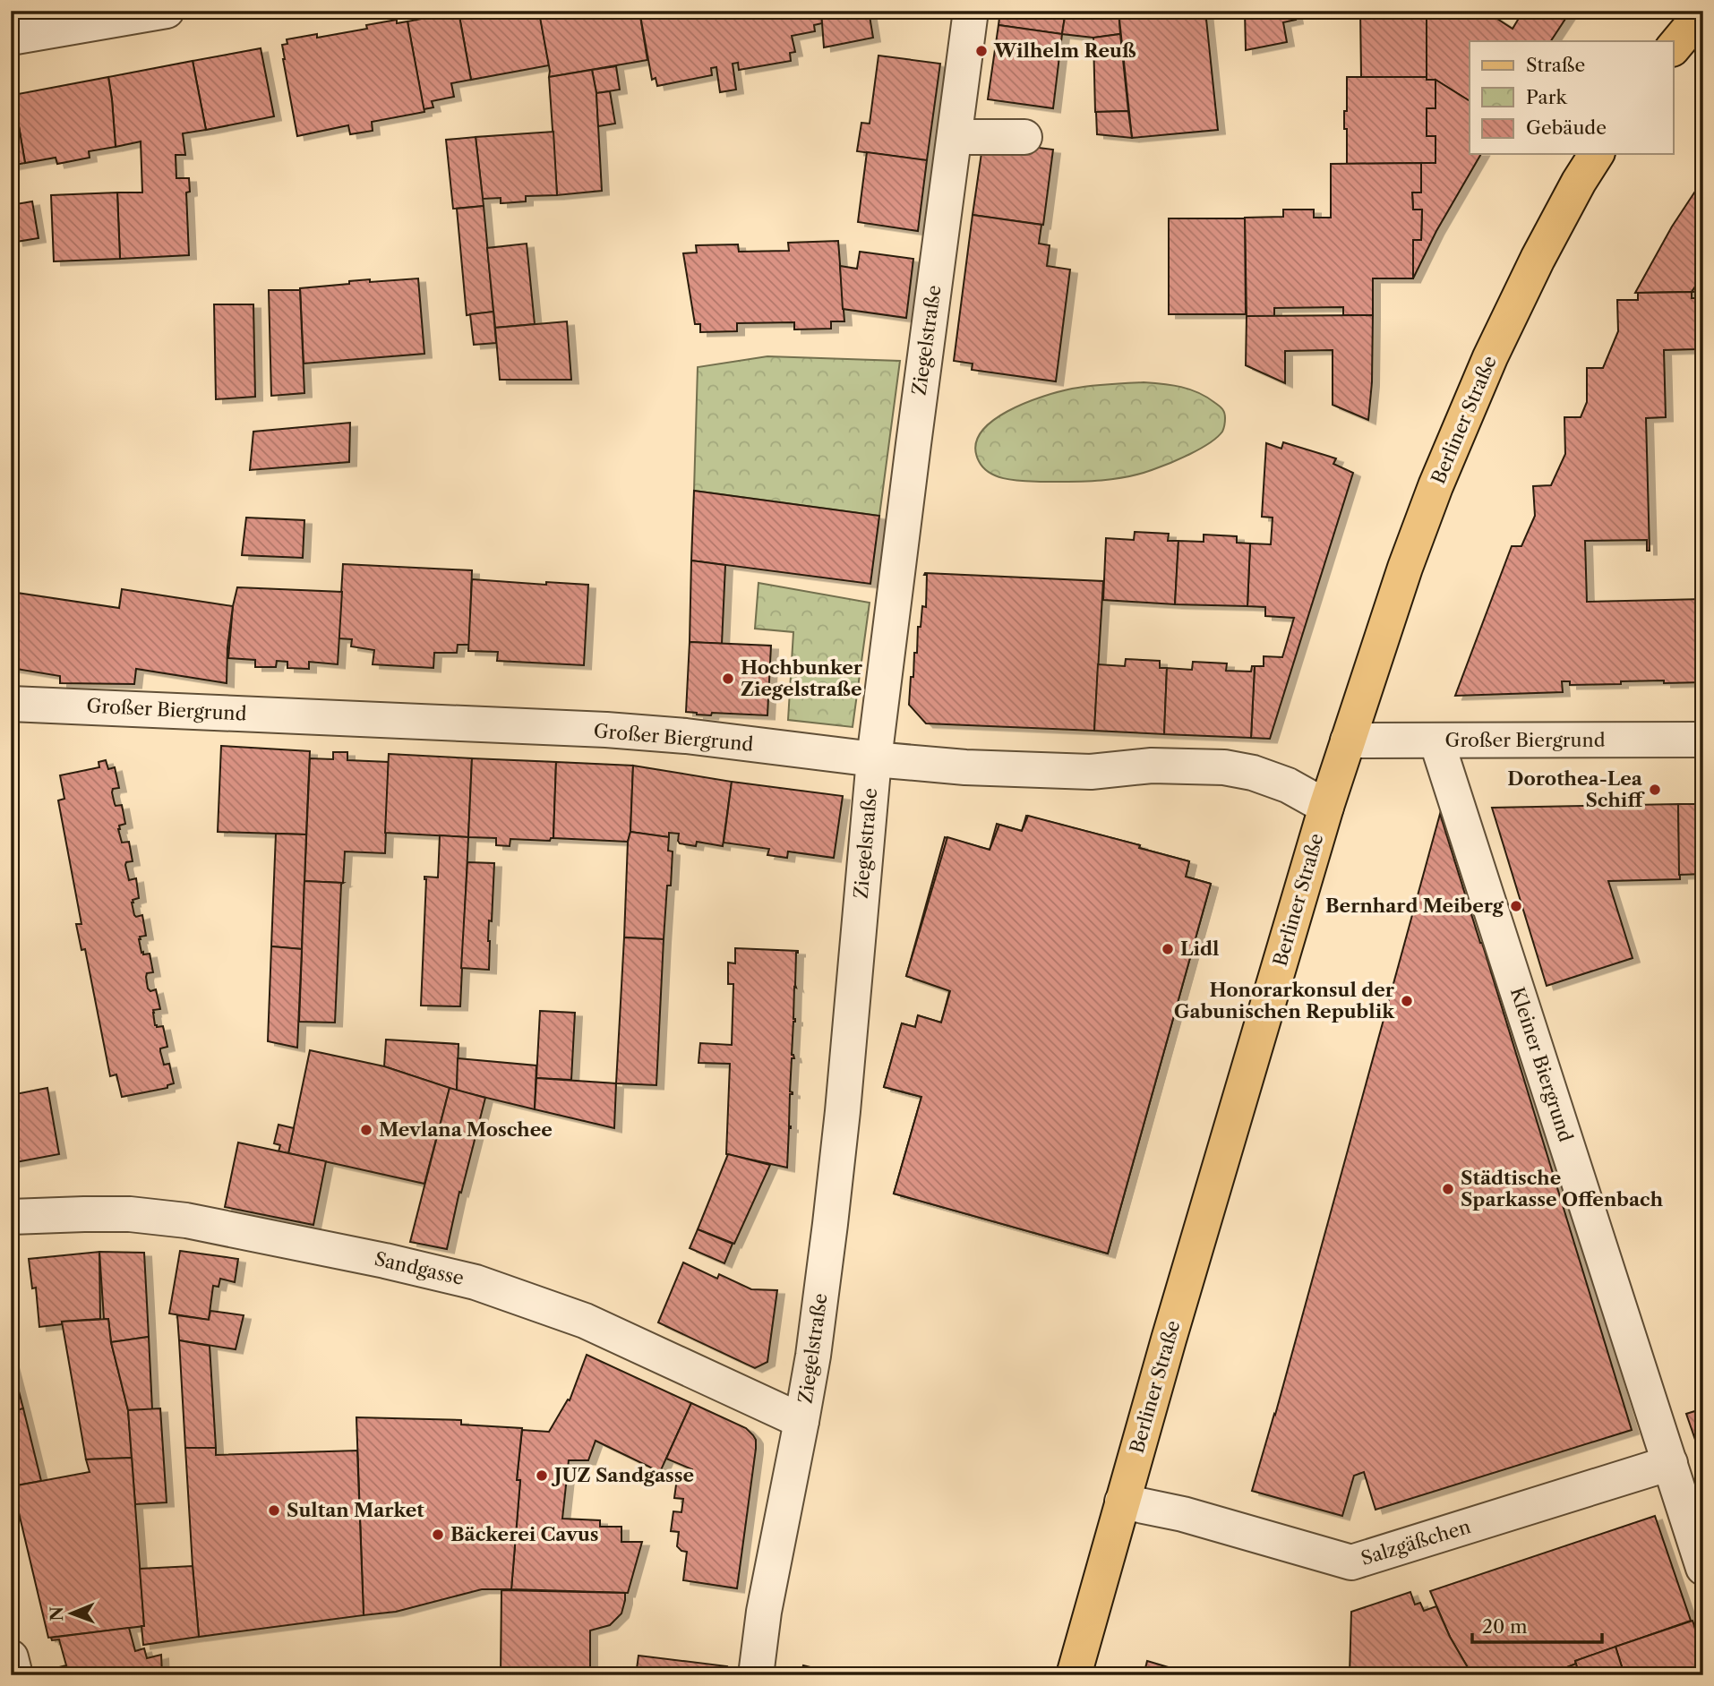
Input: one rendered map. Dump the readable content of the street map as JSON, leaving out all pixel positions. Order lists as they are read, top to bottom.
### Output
{
  "streets": {
    "main road": ["Berliner Straße"],
    "street": [
      "Ziegelstraße",
      "Großer Biergrund",
      "Kleiner Biergrund",
      "Sandgasse",
      "Salzgäßchen"
    ]
  },
  "crossings": [
    ["Ziegelstraße", "Großer Biergrund"],
    ["Ziegelstraße", "Sandgasse"],
    ["Berliner Straße", "Großer Biergrund"],
    ["Berliner Straße", "Salzgäßchen"],
    ["Großer Biergrund", "Kleiner Biergrund"],
    ["Kleiner Biergrund", "Salzgäßchen"]
  ],
  "places": [
    "Wilhelm Reuß",
    "Hochbunker Ziegelstraße",
    "Dorothea-Lea Schiff",
    "Bernhard Meiberg",
    "Lidl",
    "Honorarkonsul der Gabunischen Republik",
    "Mevlana Moschee",
    "Städtische Sparkasse Offenbach",
    "JUZ Sandgasse",
    "Sultan Market",
    "Bäckerei Cavus"
  ],
  "legend": ["Straße", "Park", "Gebäude"],
  "scale_bar": "20 m",
  "north": "left"
}
